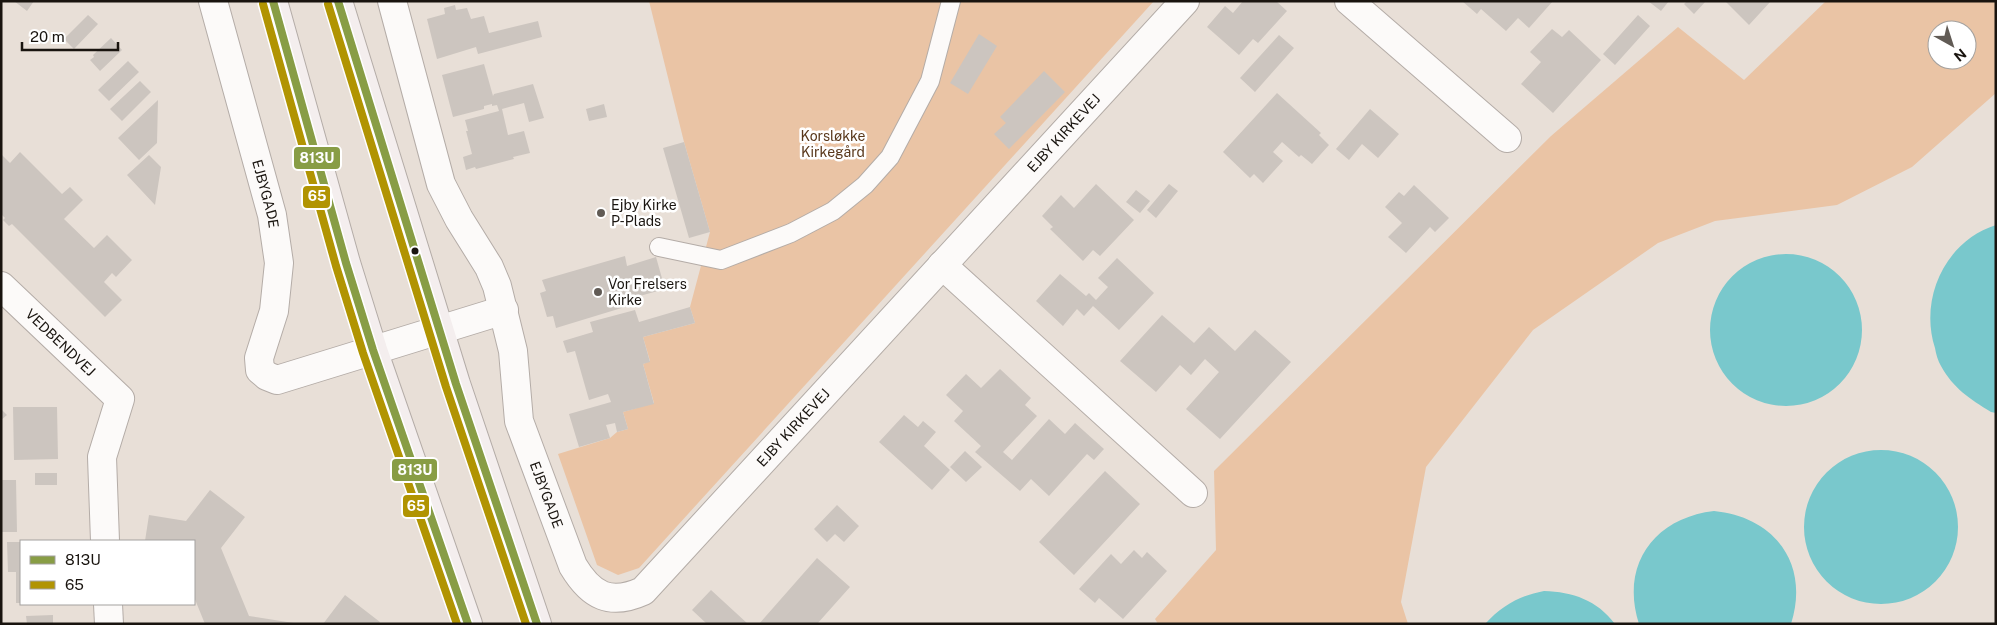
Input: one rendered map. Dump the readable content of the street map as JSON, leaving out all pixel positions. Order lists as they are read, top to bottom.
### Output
{
  "streets": {
    "street": ["EJBY KIRKEVEJ", "EJBYGADE", "VEDBENDVEJ"]
  },
  "crossings": [
    ["EJBY KIRKEVEJ", "EJBYGADE"]
  ],
  "parks": ["Korsløkke Kirkegård"],
  "places": ["Ejby Kirke P-Plads", "Vor Frelsers Kirke"],
  "lines": ["transit line 813U", "transit line 65"],
  "legend": ["813U", "65"],
  "scale_bar": "20 m",
  "north": "bottom right"
}
